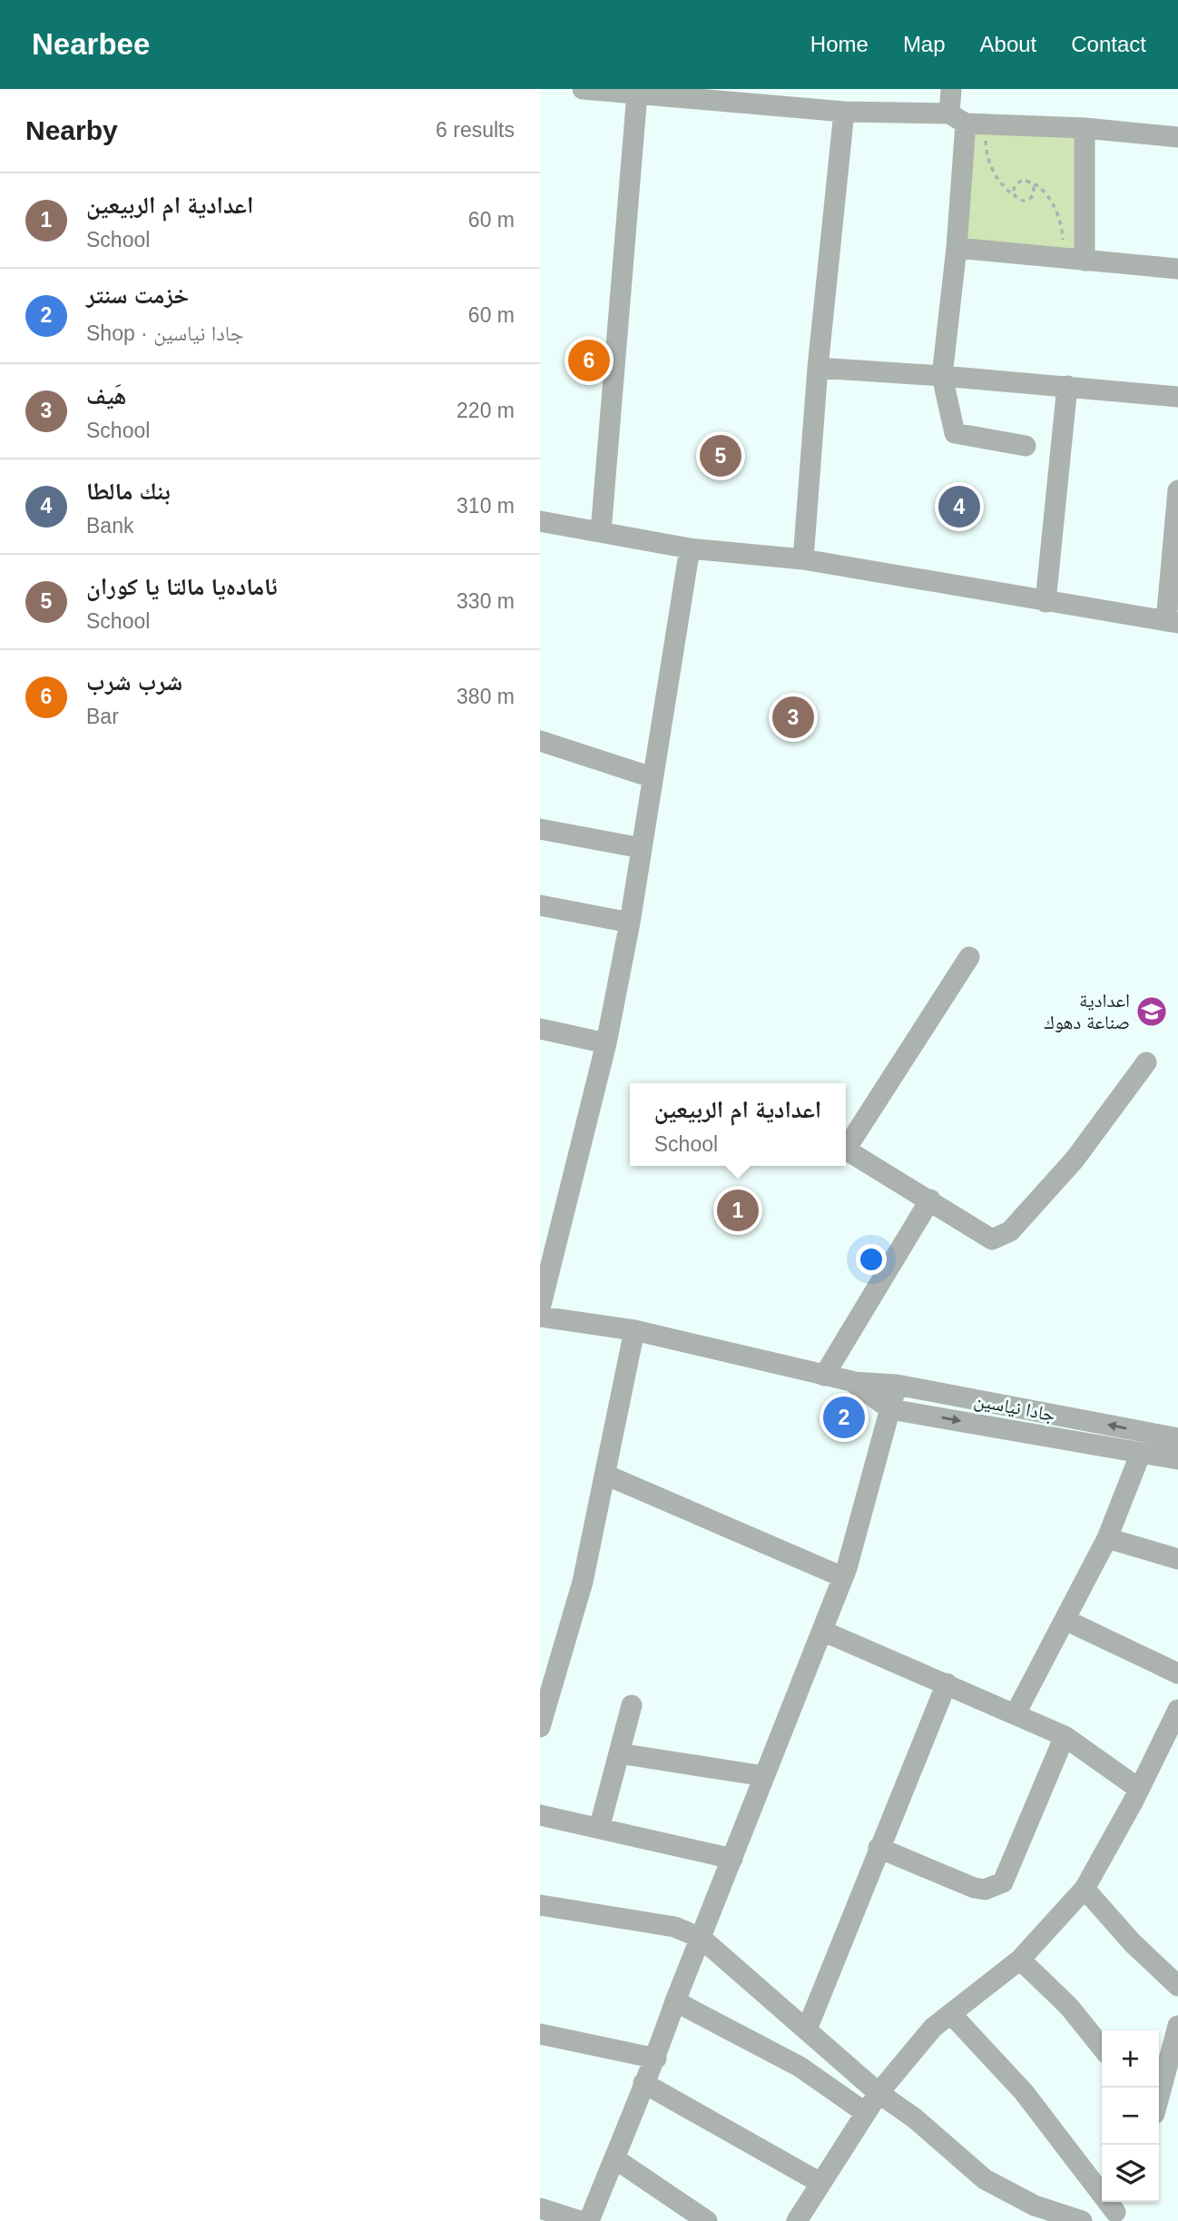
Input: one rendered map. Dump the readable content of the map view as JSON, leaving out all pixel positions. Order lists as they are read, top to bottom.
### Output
{
  "streets": {
    "street": ["جادا نیاسین"]
  },
  "places": {
    "school or university": ["اعدادية صناعة دهوك"]
  },
  "page": {
    "header": "Nearbee",
    "nav": [
      "Home",
      "Map",
      "About",
      "Contact"
    ],
    "heading": ["Nearby", "6 results"],
    "list": [
      {
        "mark": "1",
        "name": "اعدادية ام الربيعين",
        "note": "School",
        "value": "60 m"
      },
      {
        "mark": "2",
        "name": "خزمت سنتر",
        "note": "Shop · جادا نیاسین",
        "value": "60 m"
      },
      {
        "mark": "3",
        "name": "هَيف",
        "note": "School",
        "value": "220 m"
      },
      {
        "mark": "4",
        "name": "بنك مالطا",
        "note": "Bank",
        "value": "310 m"
      },
      {
        "mark": "5",
        "name": "ئامادەيا مالتا يا كوران",
        "note": "School",
        "value": "330 m"
      },
      {
        "mark": "6",
        "name": "شرب شرب",
        "note": "Bar",
        "value": "380 m"
      }
    ],
    "pins": [
      "6",
      "5",
      "4",
      "3",
      "1",
      "2"
    ],
    "popup": ["اعدادية ام الربيعين", "School"],
    "map_buttons": ["+", "−"]
  }
}
